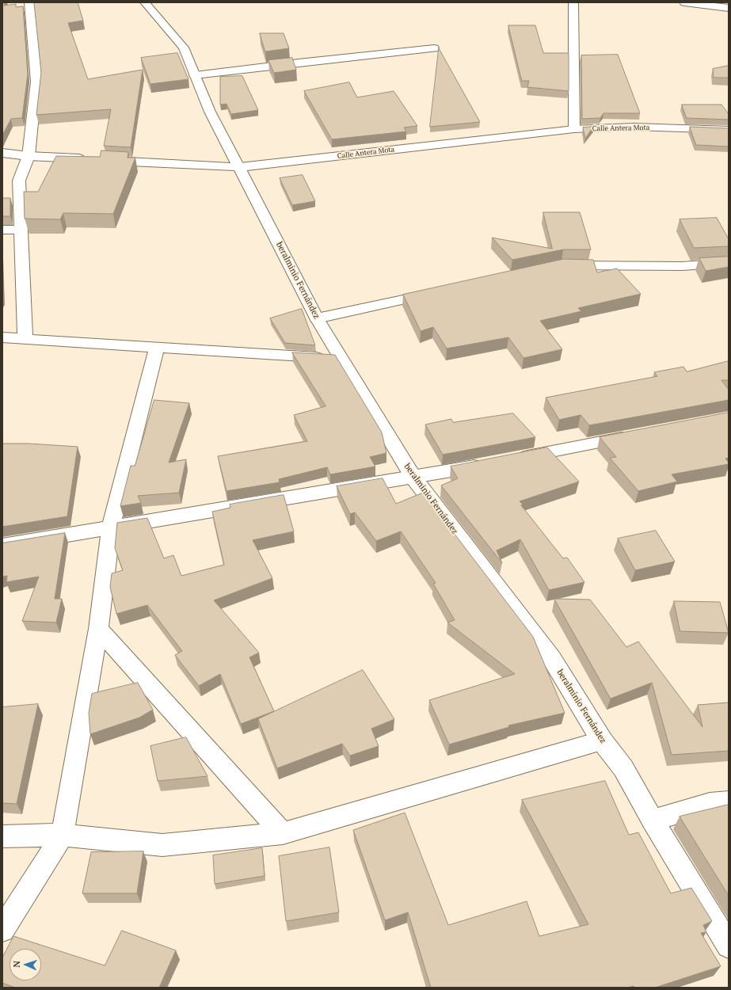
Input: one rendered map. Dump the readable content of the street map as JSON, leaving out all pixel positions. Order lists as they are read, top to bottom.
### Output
{
  "streets": {
    "street": ["Calle Antera Mota", "beralminio Fernández"]
  },
  "crossings": [
    ["Calle Antera Mota", "beralminio Fernández"]
  ],
  "north": "left"
}
